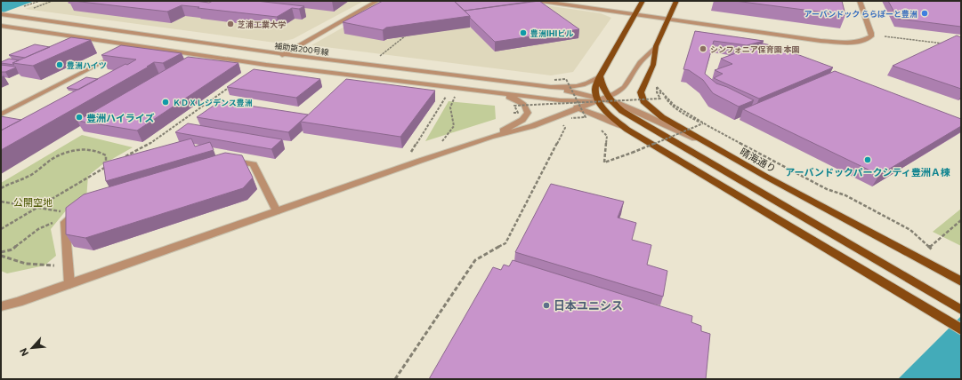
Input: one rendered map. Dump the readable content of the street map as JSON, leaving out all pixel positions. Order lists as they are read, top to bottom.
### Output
{
  "streets": {
    "main road": ["晴海通り"],
    "street": ["補助第200号線"]
  },
  "parks": ["公開空地"],
  "places": [
    "アーバンドック ららぽーと豊洲",
    "芝浦工業大学",
    "豊洲IHIビル",
    "シンフォニア保育園 本園",
    "豊洲ハイツ",
    "ＫＤＸレジデンス豊洲",
    "豊洲ハイライズ",
    "アーバンドックパークシティ豊洲Ａ棟",
    "日本ユニシス"
  ],
  "north": "bottom left"
}
